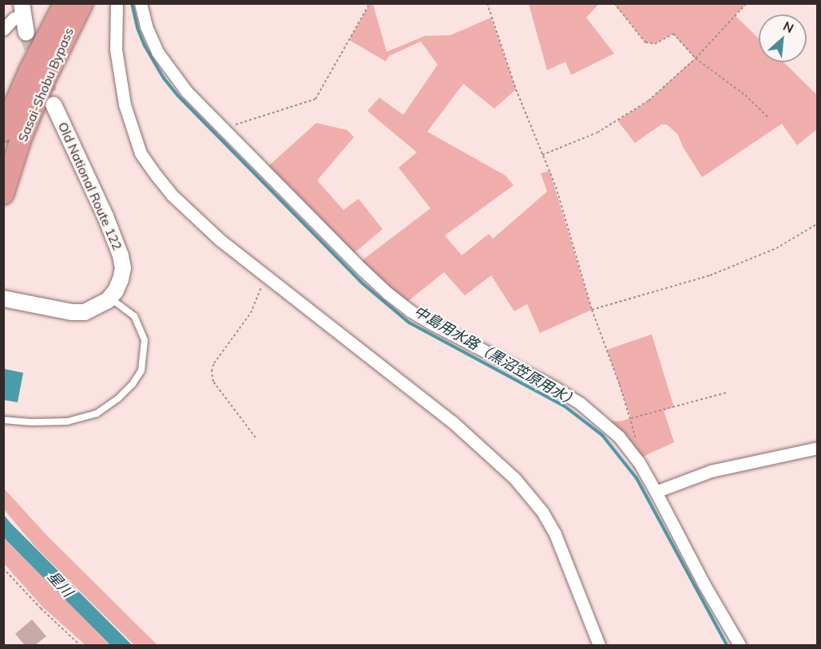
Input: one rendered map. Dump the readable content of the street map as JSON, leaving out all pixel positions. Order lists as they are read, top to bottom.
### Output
{
  "streets": {
    "highway": ["Sasai-Shobu Bypass"],
    "street": ["Old National Route 122"]
  },
  "water": ["中島用水路（黒沼笠原用水）", "星川"],
  "north": "top right"
}
